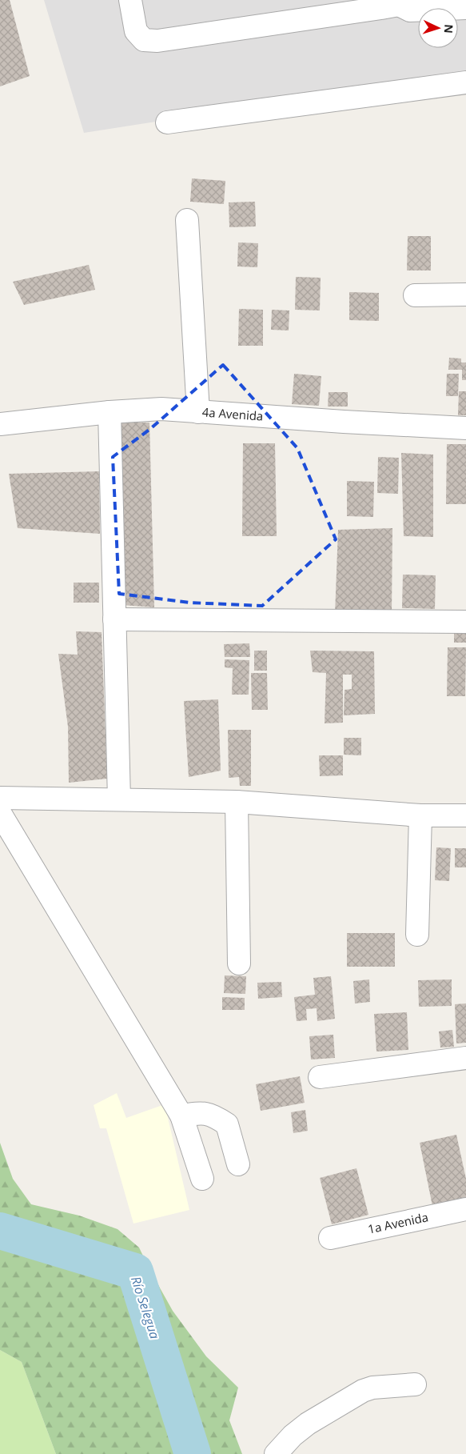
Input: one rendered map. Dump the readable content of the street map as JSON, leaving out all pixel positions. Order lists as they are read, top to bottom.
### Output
{
  "streets": {
    "street": ["4a Avenida", "1a Avenida"]
  },
  "water": ["Río Selegua"],
  "north": "right"
}
